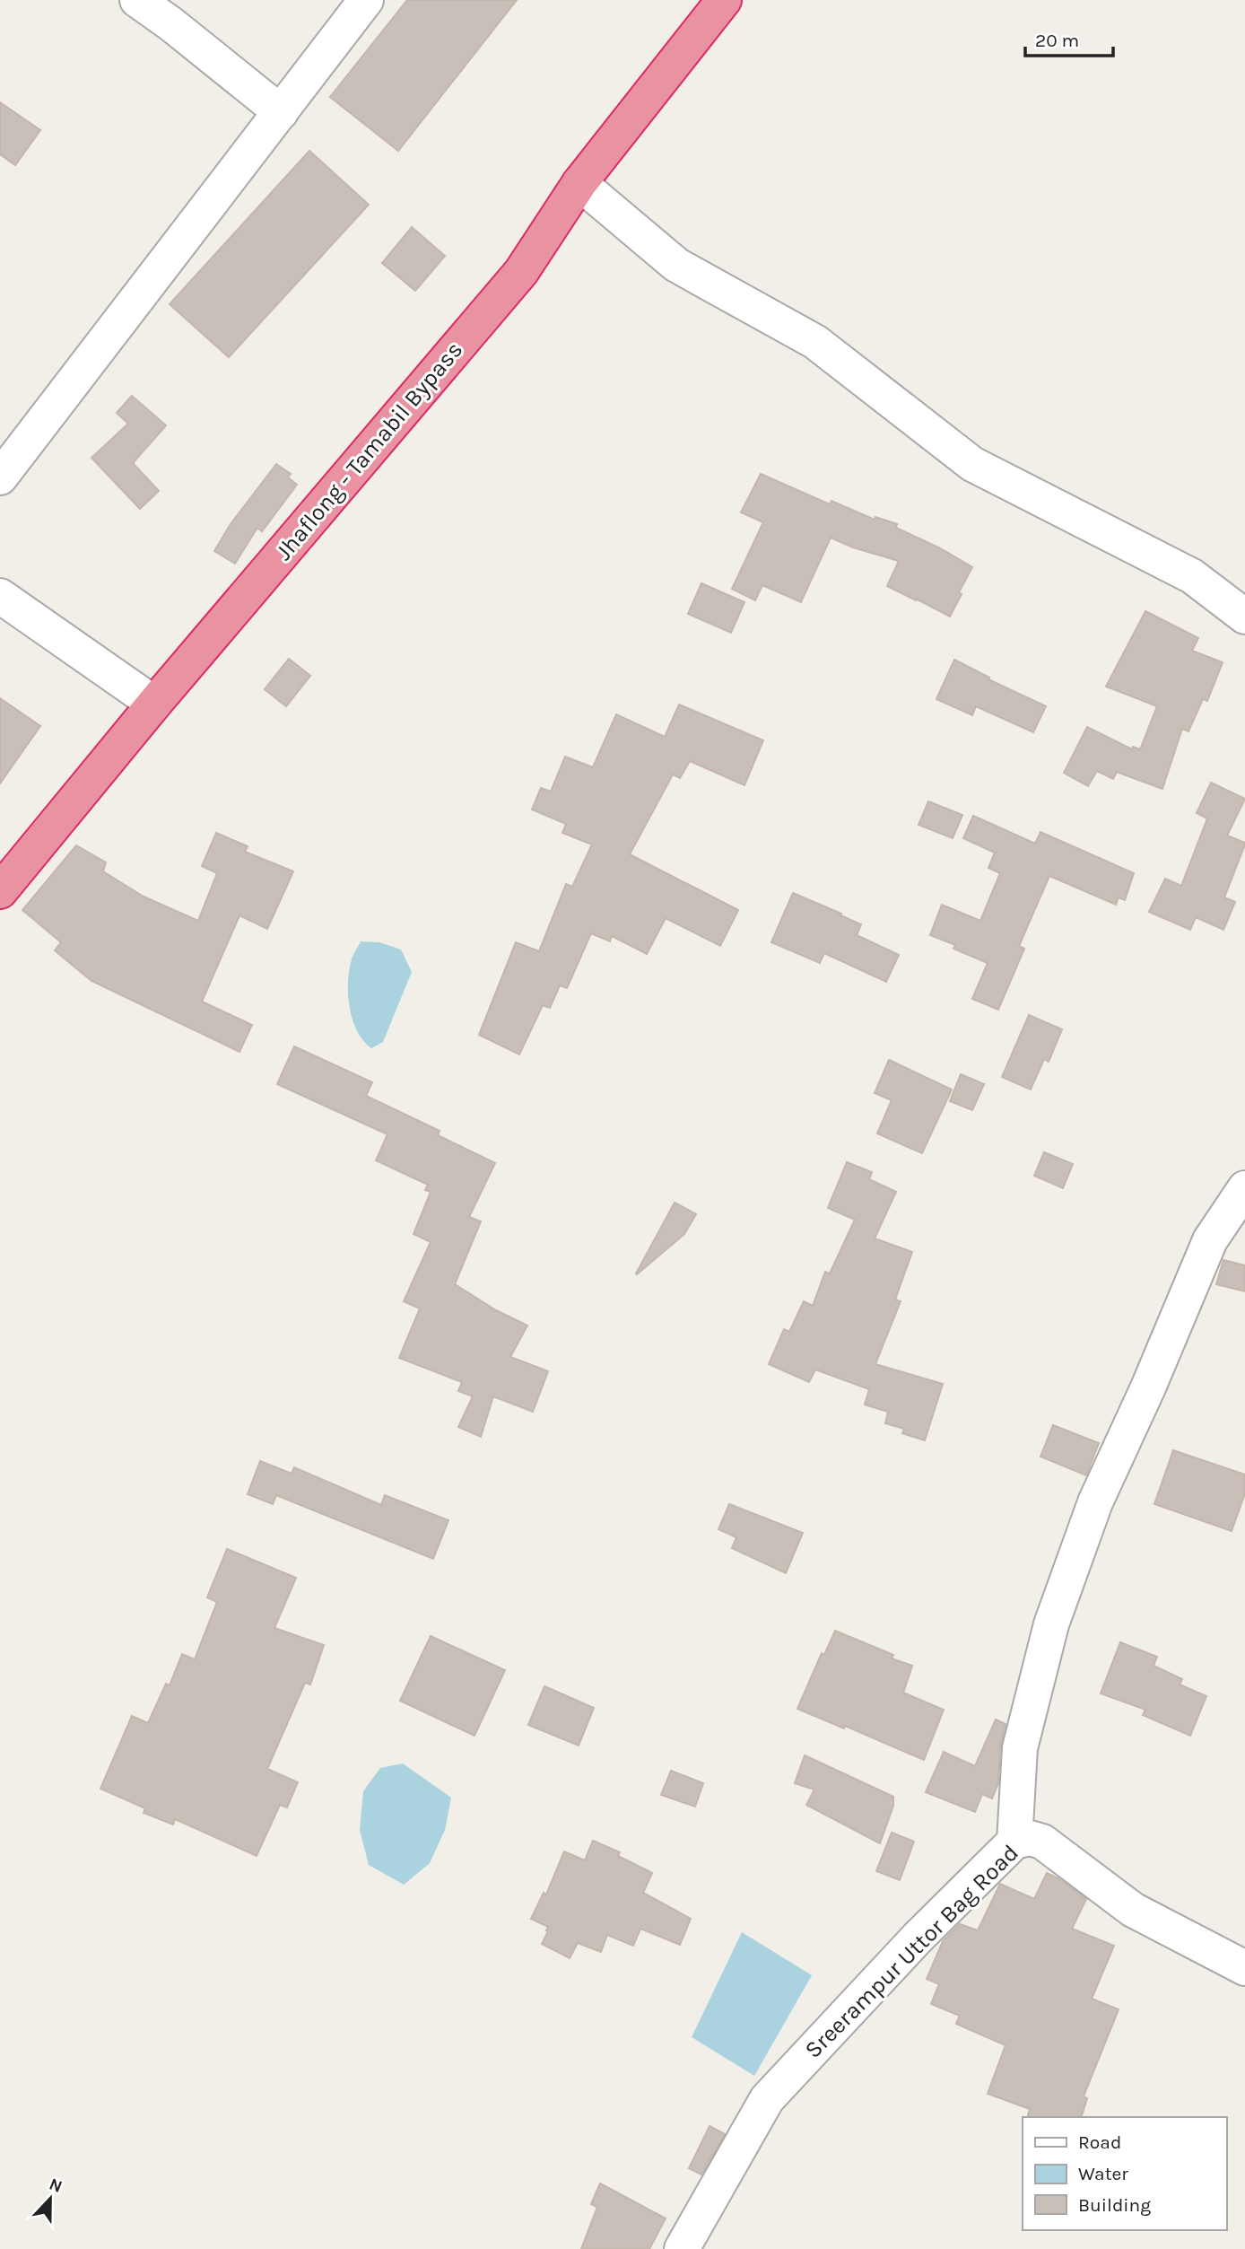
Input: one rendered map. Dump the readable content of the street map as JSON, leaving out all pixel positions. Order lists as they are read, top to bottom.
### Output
{
  "streets": {
    "highway": ["Jhaflong - Tamabil Bypass"],
    "street": ["Sreerampur Uttor Bag Road"]
  },
  "legend": ["Road", "Water", "Building"],
  "scale_bar": "20 m",
  "north": "top"
}
